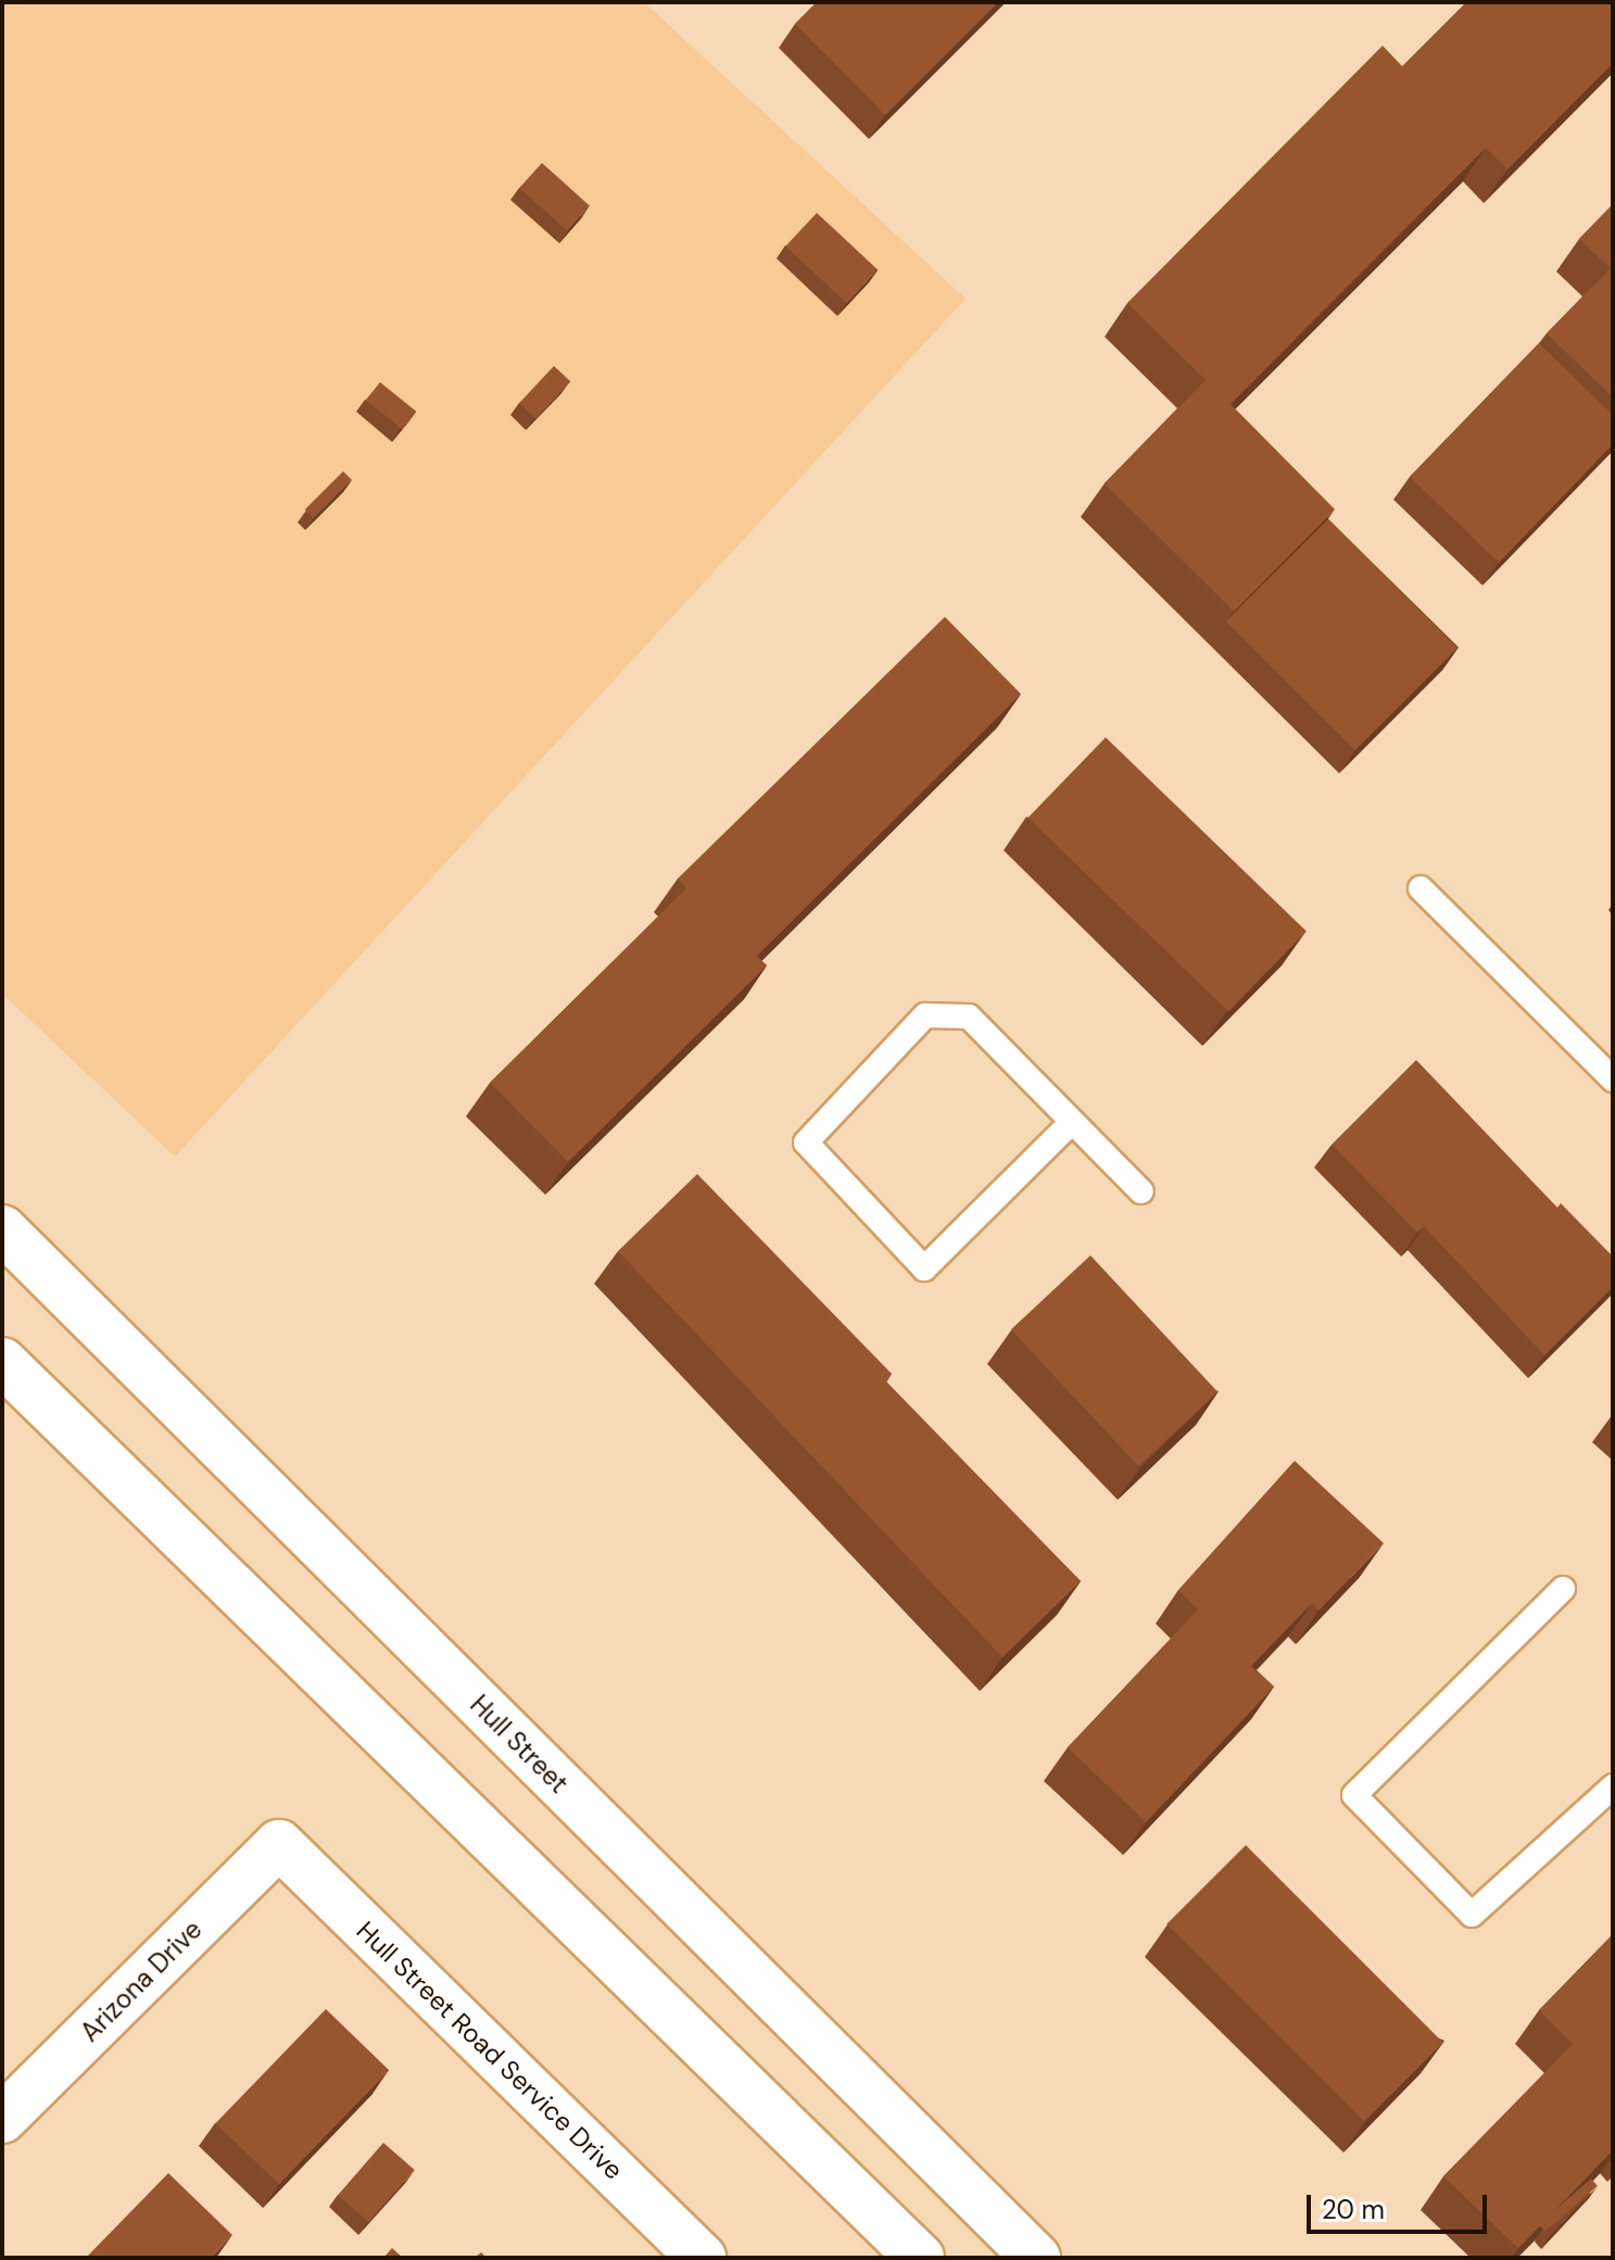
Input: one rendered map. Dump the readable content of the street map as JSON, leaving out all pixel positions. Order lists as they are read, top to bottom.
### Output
{
  "streets": {
    "main road": ["Hull Street", "Arizona Drive", "Hull Street Road Service Drive"]
  },
  "crossings": [
    ["Arizona Drive", "Hull Street Road Service Drive"]
  ],
  "scale_bar": "20 m"
}
